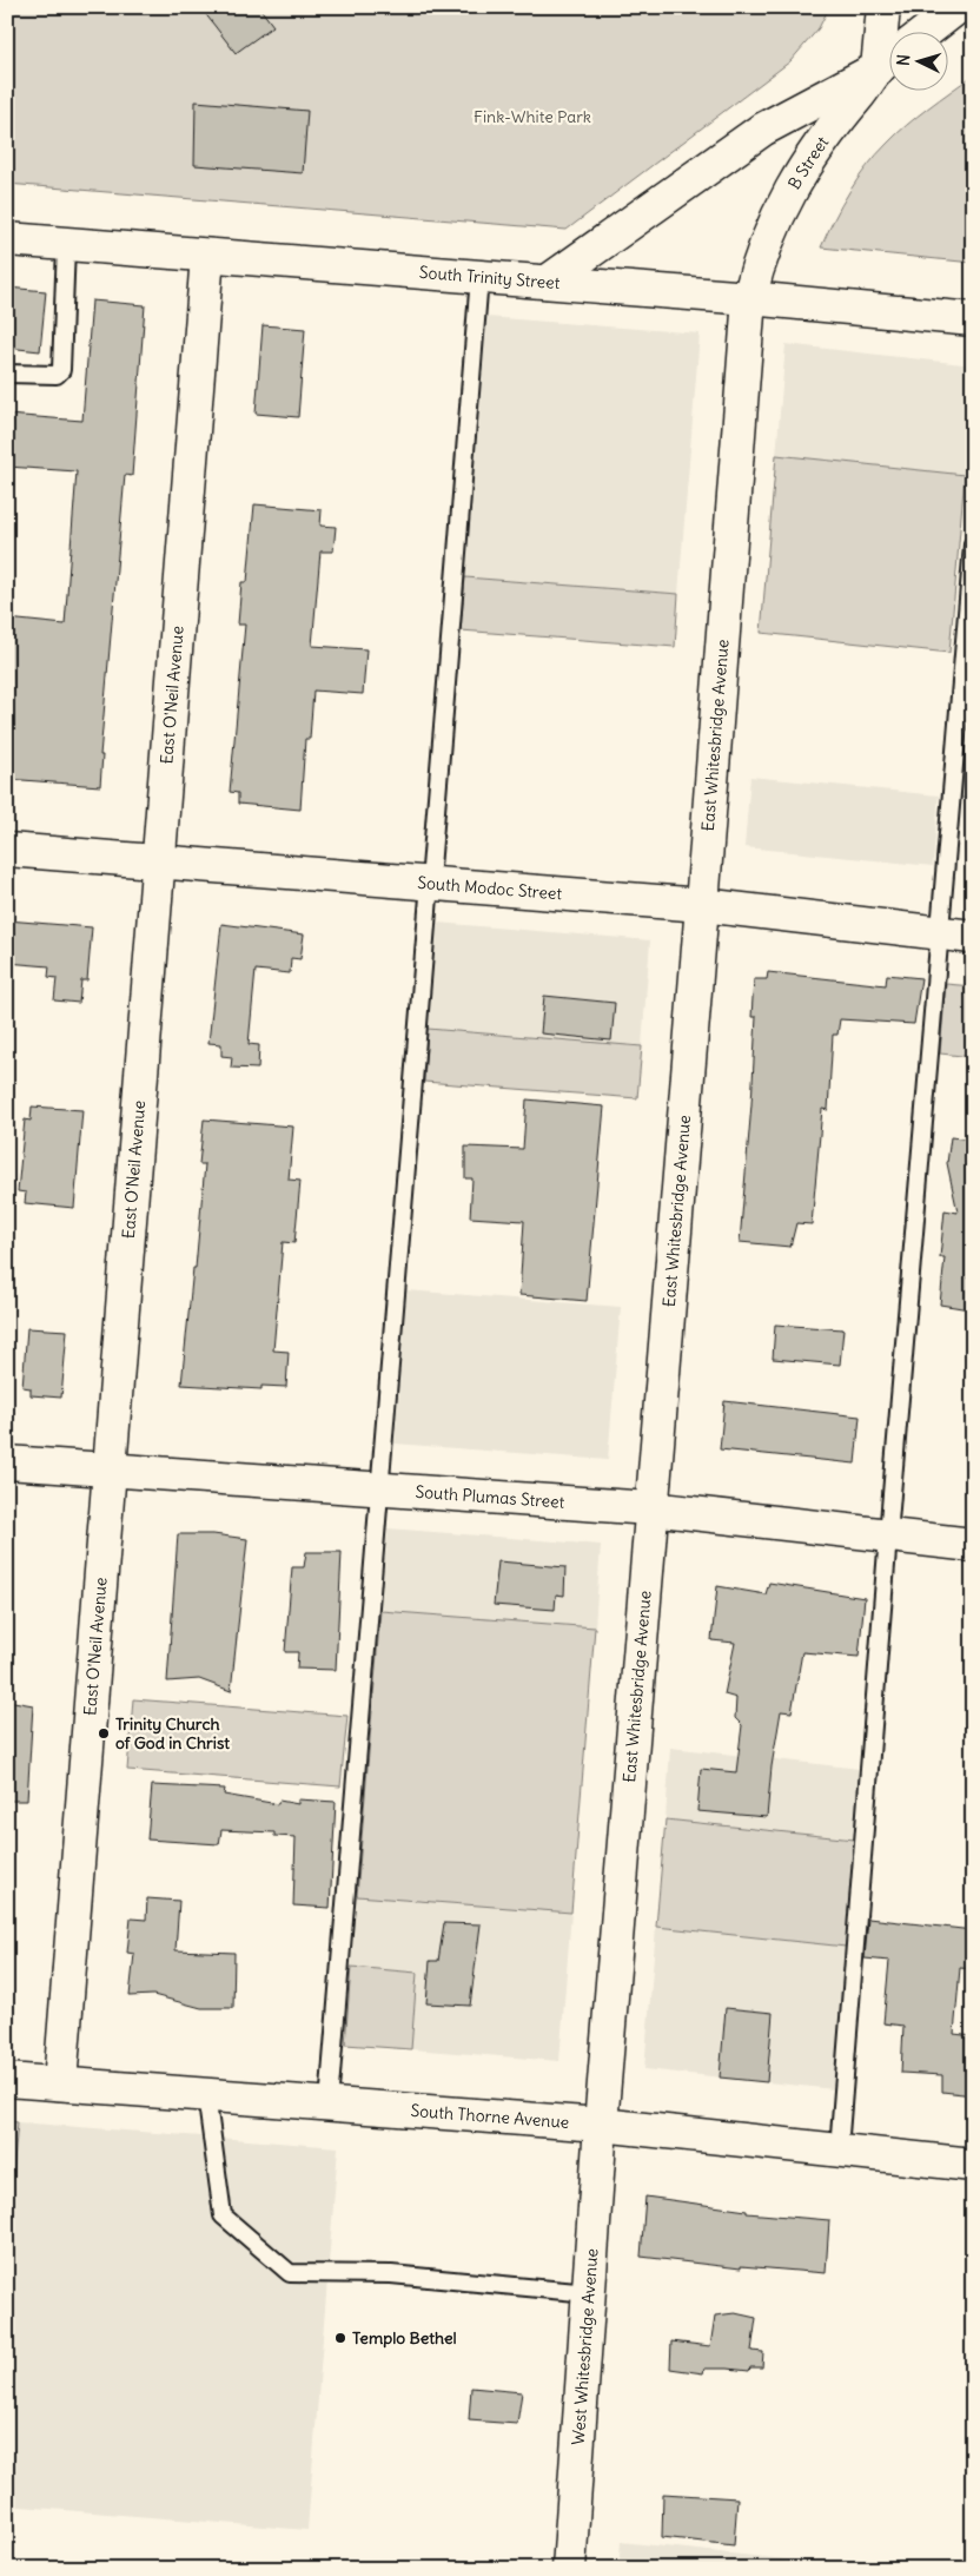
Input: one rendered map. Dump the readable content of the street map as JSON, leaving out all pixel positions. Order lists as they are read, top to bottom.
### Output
{
  "streets": {
    "street": [
      "B Street",
      "South Trinity Street",
      "East O'Neil Avenue",
      "East Whitesbridge Avenue",
      "South Modoc Street",
      "South Plumas Street",
      "South Thorne Avenue",
      "West Whitesbridge Avenue"
    ]
  },
  "crossings": [
    ["B Street", "South Trinity Street"],
    ["B Street", "East Whitesbridge Avenue"],
    ["South Trinity Street", "East O'Neil Avenue"],
    ["South Trinity Street", "East Whitesbridge Avenue"],
    ["East O'Neil Avenue", "South Modoc Street"],
    ["East O'Neil Avenue", "South Plumas Street"],
    ["East O'Neil Avenue", "South Thorne Avenue"],
    ["East Whitesbridge Avenue", "South Modoc Street"],
    ["East Whitesbridge Avenue", "South Plumas Street"],
    ["East Whitesbridge Avenue", "South Thorne Avenue"],
    ["East Whitesbridge Avenue", "West Whitesbridge Avenue"],
    ["South Thorne Avenue", "West Whitesbridge Avenue"]
  ],
  "parks": ["Fink-White Park"],
  "places": ["Trinity Church of God in Christ", "Templo Bethel"],
  "north": "left"
}
